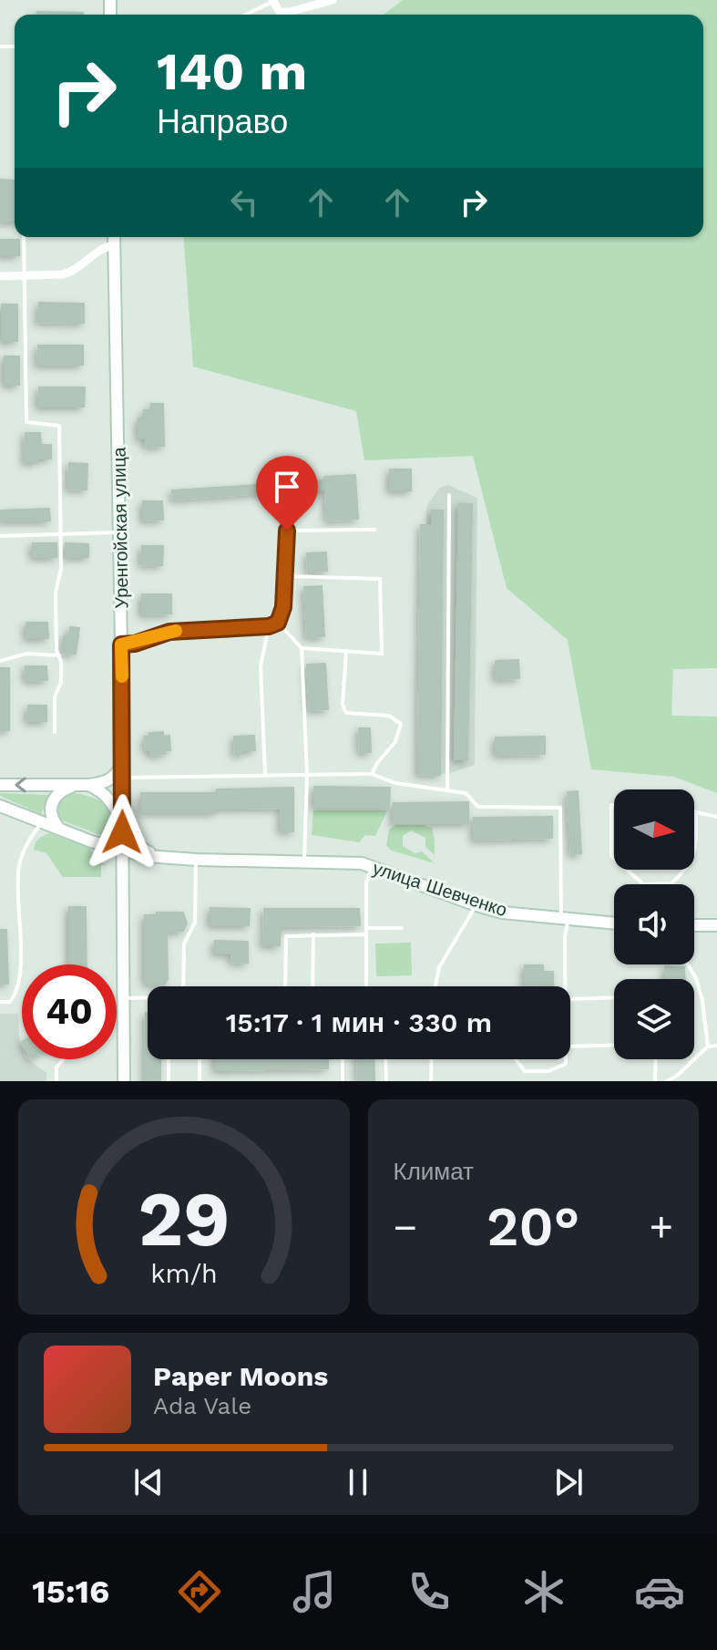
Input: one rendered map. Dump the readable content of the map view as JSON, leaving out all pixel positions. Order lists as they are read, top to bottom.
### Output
{
  "streets": {
    "street": ["Уренгойская улица", "улица Шевченко"]
  },
  "crossings": [
    ["Уренгойская улица", "улица Шевченко"]
  ],
  "north": "right",
  "page": {
    "turn": ["140 m", "Направо"],
    "limit": "40",
    "trip": "15:17 · 1 мин · 330 m",
    "tile": "Климат",
    "heat": ["−", "20°", "+"],
    "song": ["Paper Moons", "Ada Vale"],
    "tabs": "15:16",
    "gauge": ["29", "km/h"]
  }
}
